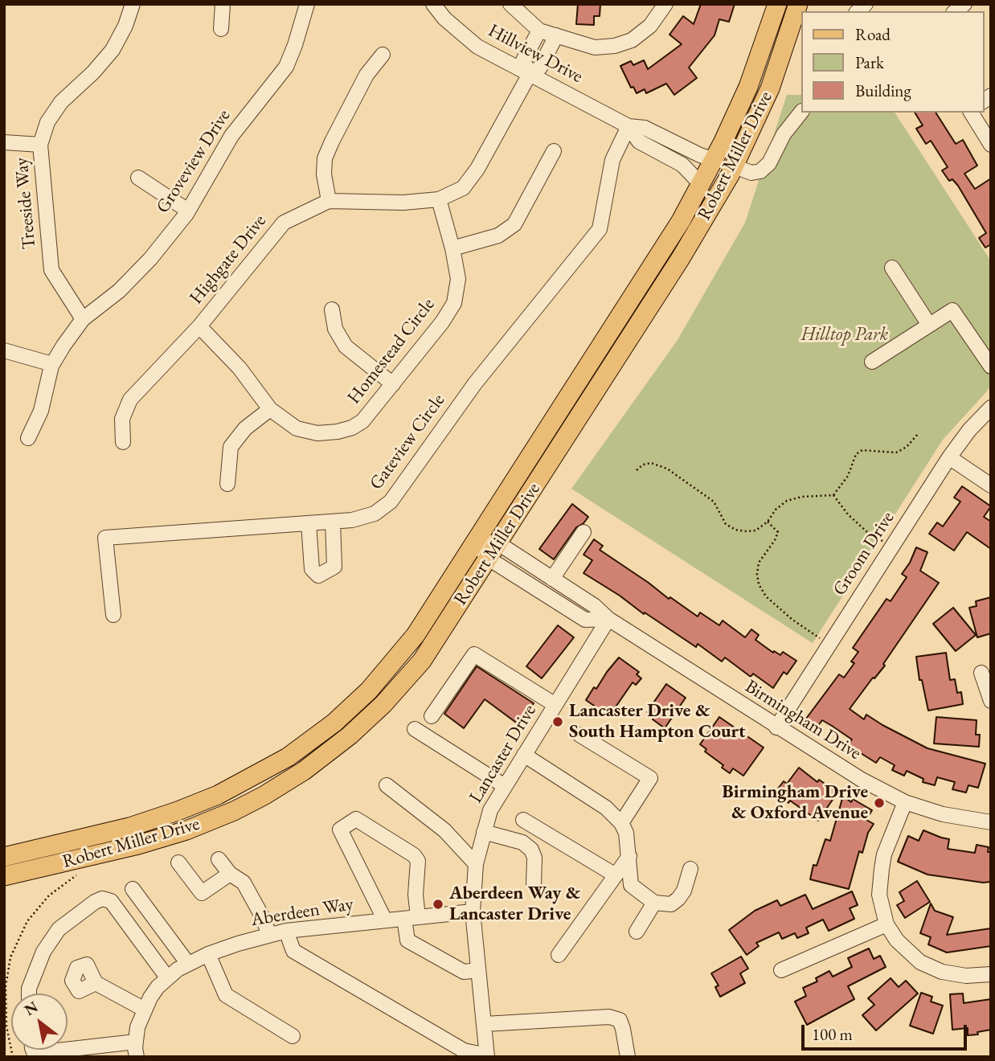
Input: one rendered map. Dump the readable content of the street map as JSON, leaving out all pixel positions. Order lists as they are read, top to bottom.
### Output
{
  "streets": {
    "main road": ["Robert Miller Drive"],
    "street": [
      "Hillview Drive",
      "Groveview Drive",
      "Treeside Way",
      "Highgate Drive",
      "Homestead Circle",
      "Gateview Circle",
      "Groom Drive",
      "Birmingham Drive",
      "Lancaster Drive",
      "Aberdeen Way"
    ]
  },
  "crossings": [
    ["Hillview Drive", "Highgate Drive"],
    ["Hillview Drive", "Gateview Circle"],
    ["Robert Miller Drive", "Birmingham Drive"],
    ["Groveview Drive", "Treeside Way"],
    ["Highgate Drive", "Homestead Circle"],
    ["Groom Drive", "Birmingham Drive"],
    ["Birmingham Drive", "Lancaster Drive"],
    ["Lancaster Drive", "Aberdeen Way"]
  ],
  "parks": ["Hilltop Park"],
  "places": ["Lancaster Drive & South Hampton Court", "Birmingham Drive & Oxford Avenue", "Aberdeen Way & Lancaster Drive"],
  "legend": ["Road", "Park", "Building"],
  "scale_bar": "100 m",
  "north": "top left"
}
